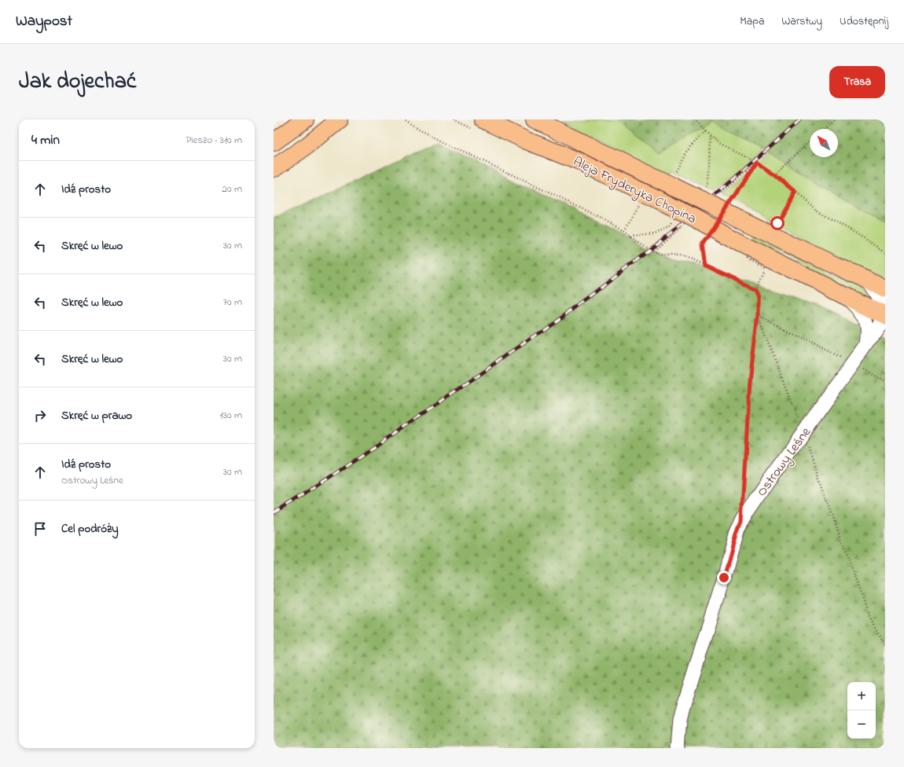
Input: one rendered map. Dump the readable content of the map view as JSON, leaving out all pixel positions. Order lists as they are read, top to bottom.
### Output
{
  "streets": {
    "main road": ["Aleja Fryderyka Chopina"],
    "street": ["Ostrowy Leśne"]
  },
  "crossings": [
    ["Aleja Fryderyka Chopina", "Ostrowy Leśne"]
  ],
  "north": "top left",
  "page": {
    "header": "Waypost",
    "nav": ["Mapa", "Warstwy", "Udostępnij"],
    "title": "Jak dojechać",
    "buttons": "Trasa",
    "heading": ["4 min", "Pieszo · 310 m"],
    "list": [
      ["Idź prosto", "20 m"],
      ["Skręć w lewo", "30 m"],
      ["Skręć w lewo", "70 m"],
      ["Skręć w lewo", "30 m"],
      ["Skręć w prawo", "130 m"],
      ["Idź prosto", "Ostrowy Leśne", "30 m"],
      "Cel podróży"
    ],
    "map_buttons": ["+", "−"]
  }
}
